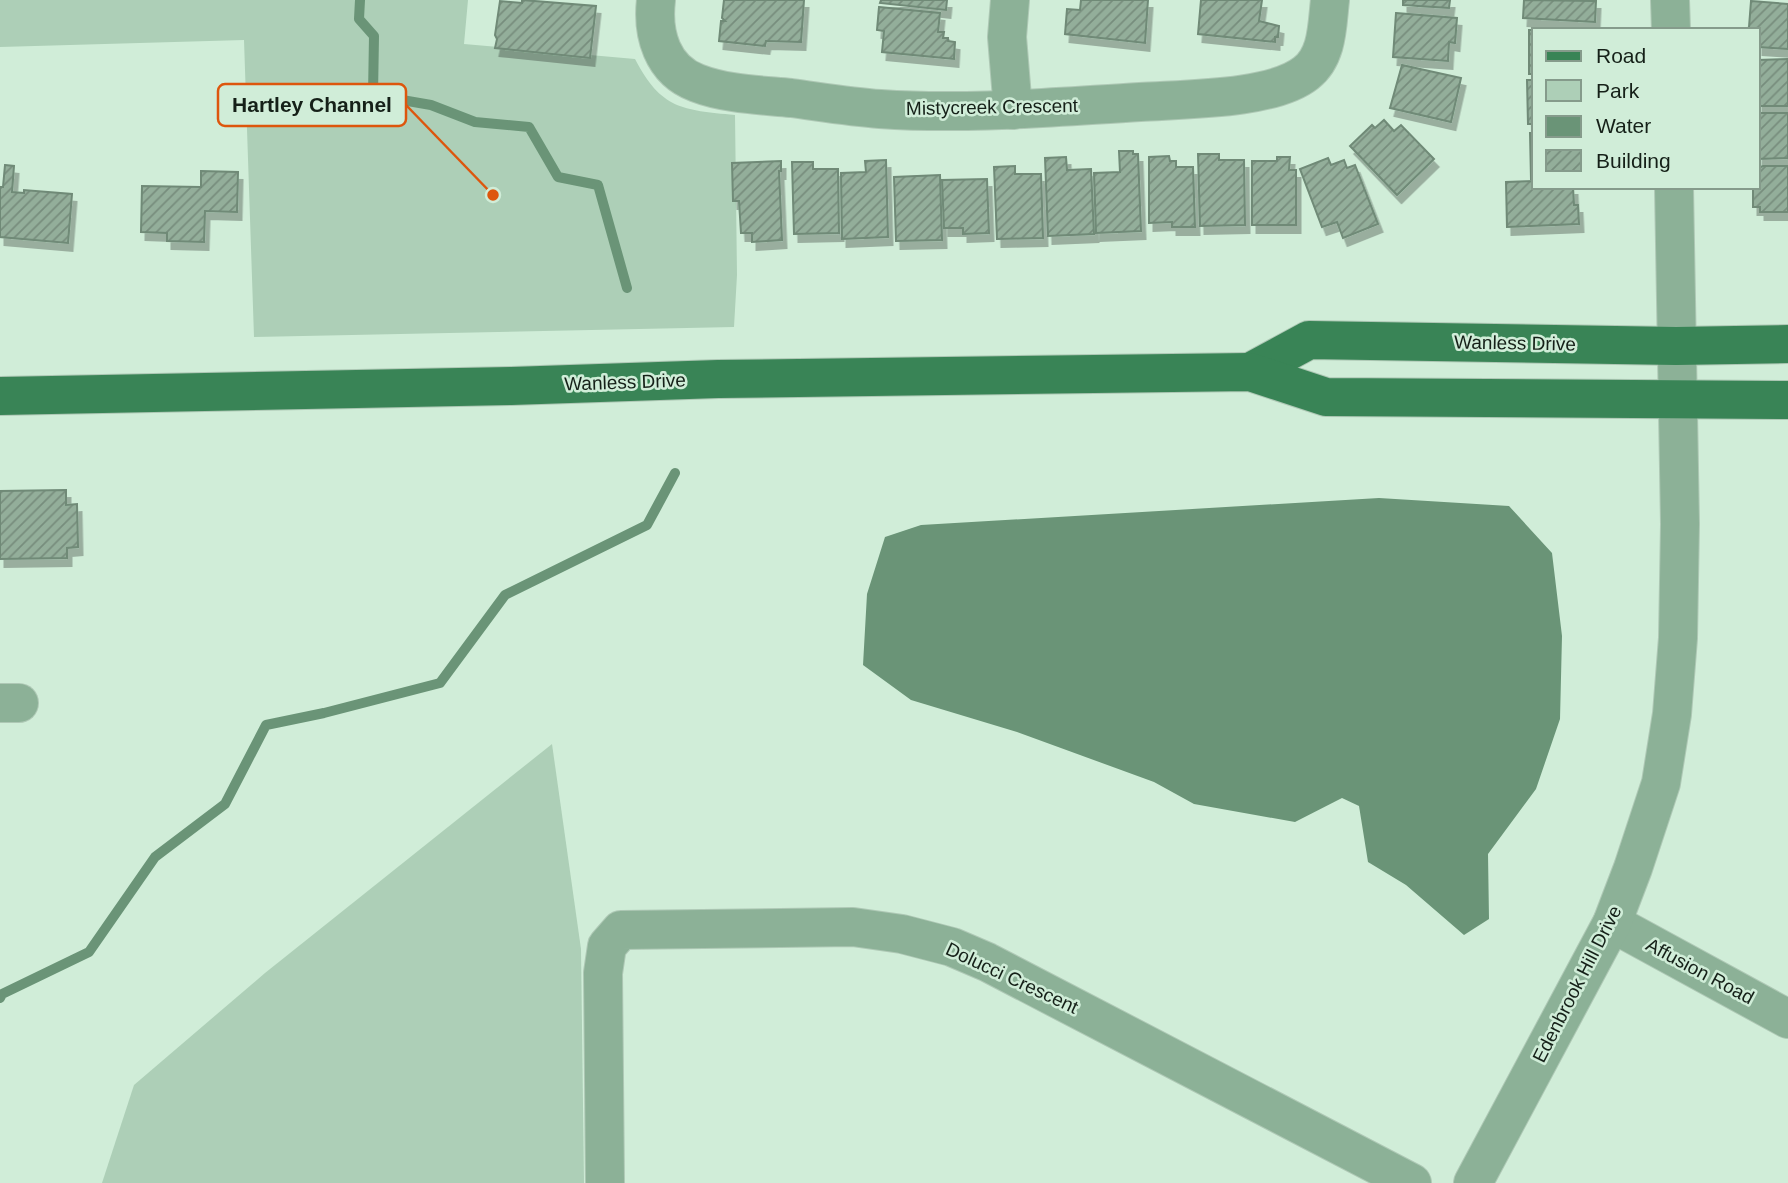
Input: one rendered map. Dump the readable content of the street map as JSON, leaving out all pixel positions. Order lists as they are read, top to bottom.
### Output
{
  "streets": {
    "main road": ["Wanless Drive"],
    "street": [
      "Mistycreek Crescent",
      "Affusion Road",
      "Dolucci Crescent",
      "Edenbrook Hill Drive"
    ]
  },
  "crossings": [
    ["Wanless Drive", "Edenbrook Hill Drive"],
    ["Affusion Road", "Edenbrook Hill Drive"]
  ],
  "places": ["Hartley Channel"],
  "legend": [
    "Road",
    "Park",
    "Water",
    "Building"
  ]
}
